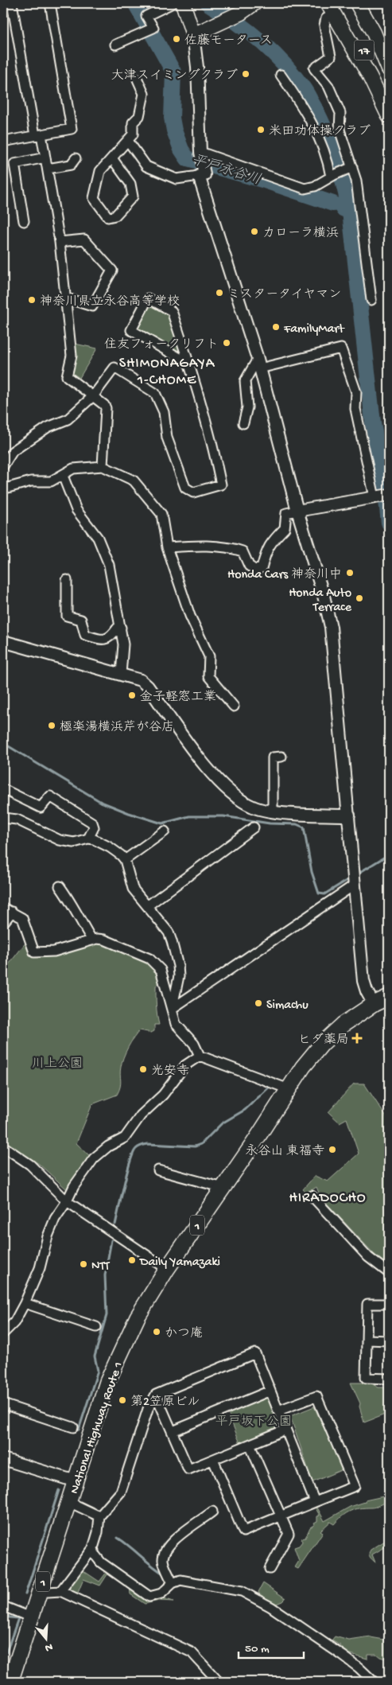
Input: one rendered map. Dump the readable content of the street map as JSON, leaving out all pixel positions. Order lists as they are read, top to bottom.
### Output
{
  "streets": {
    "highway": ["1", "National Highway Route 1"],
    "main road": ["17"]
  },
  "districts": ["SHIMONAGAYA 1-CHOME", "HIRADOCHO"],
  "water": ["平戸永谷川"],
  "parks": ["川上公園", "平戸坂下公園"],
  "places": {
    "other": [
      "佐藤モータース",
      "大津スイミングクラブ",
      "米田功体操クラブ",
      "カローラ横浜",
      "ミスタータイヤマン",
      "神奈川県立永谷高等学校",
      "FamilyMart",
      "住友フォークリフト",
      "Honda Cars 神奈川中",
      "Honda Auto Terrace",
      "金子軽窓工業",
      "極楽湯横浜芹が谷店",
      "Simachu",
      "光安寺",
      "永谷山 東福寺",
      "Daily Yamazaki",
      "NTT",
      "かつ庵",
      "第2笠原ビル"
    ],
    "health": ["ヒダ薬局"]
  },
  "scale_bar": "50 m",
  "north": "bottom"
}
